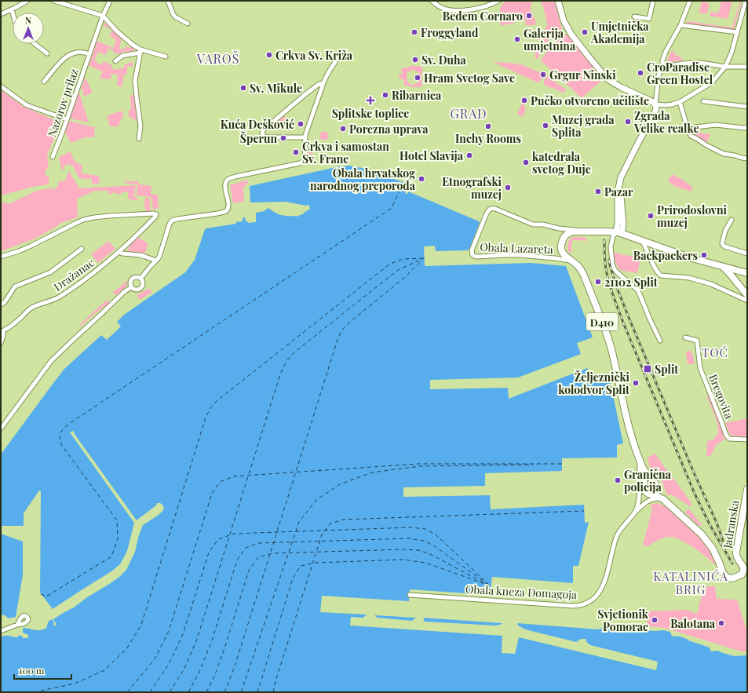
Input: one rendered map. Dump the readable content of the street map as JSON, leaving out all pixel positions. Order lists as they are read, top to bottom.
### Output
{
  "streets": {
    "main road": ["D410", "Jadranska", "Obala kneza Domagoja"],
    "street": [
      "Nazorov prilaz",
      "Obala Lazareta",
      "Dražanac",
      "Bregovita"
    ]
  },
  "crossings": [
    ["Obala Lazareta", "D410"],
    ["Obala Lazareta", "Obala kneza Domagoja"],
    ["D410", "Obala kneza Domagoja"]
  ],
  "districts": [
    "VAROŠ",
    "GRAD",
    "TOĆ",
    "KATALINIĆA BRIG"
  ],
  "places": {
    "other": [
      "Bedem Cornaro",
      "Froggyland",
      "Umjetnička Akademija",
      "Galerija umjetnina",
      "Crkva Sv. Križa",
      "Sv. Duha",
      "CroParadise Green Hostel",
      "Grgur Ninski",
      "Hram Svetog Save",
      "Sv. Mikule",
      "Ribarnica",
      "Pučko otvoreno učilište",
      "Zgrada Velike realke",
      "Kuća Dešković",
      "Muzej grada Splita",
      "Inchy Rooms",
      "Porezna uprava",
      "Šperun",
      "Crkva i samostan Sv. Frane",
      "Hotel Slavija",
      "katedrala svetog Duje",
      "Obala hrvatskog narodnog preporoda",
      "Etnografski muzej",
      "Pazar",
      "Prirodoslovni muzej",
      "Backpackers",
      "21102 Split",
      "Željeznički kolodvor Split",
      "Granična policija",
      "Svjetionik Pomorac",
      "Balotana"
    ],
    "health": ["Splitske toplice"],
    "transit": ["Split"]
  },
  "scale_bar": "100 m",
  "north": "top"
}
